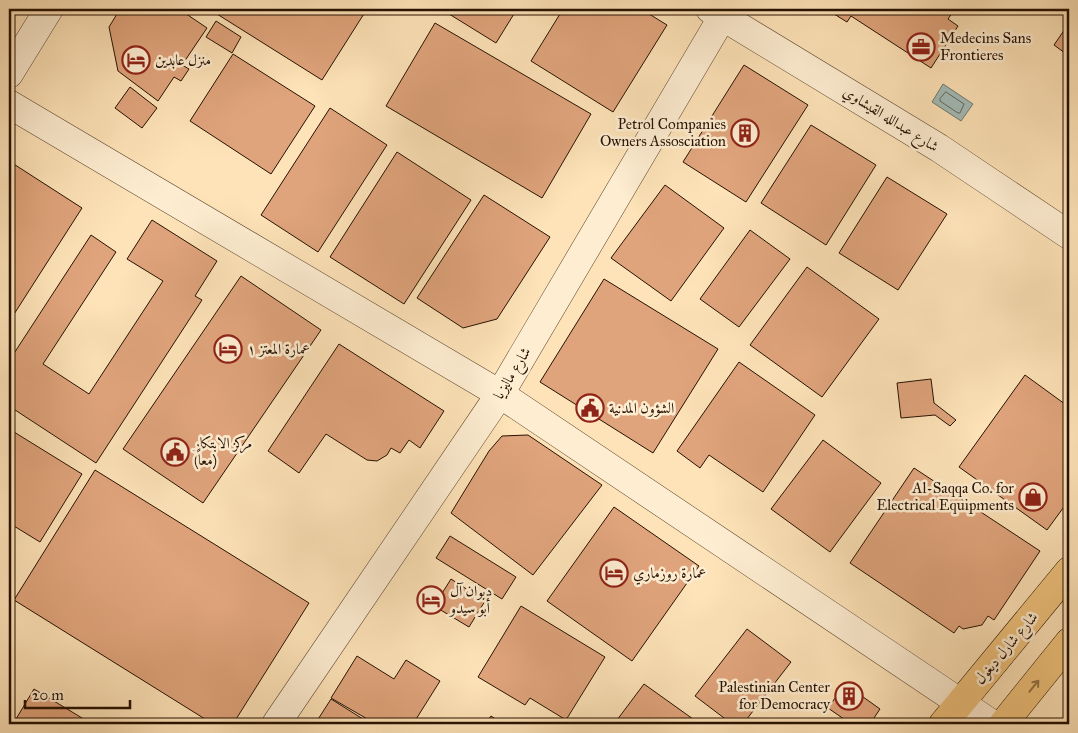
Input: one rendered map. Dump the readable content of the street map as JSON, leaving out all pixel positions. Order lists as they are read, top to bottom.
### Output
{
  "streets": {
    "main road": ["شارع شارل ديغول"],
    "street": ["شارع عبدالله القيشاوي", "شارع ماليزيا"]
  },
  "crossings": [
    ["شارع عبدالله القيشاوي", "شارع ماليزيا"]
  ],
  "places": {
    "office": ["Medecins Sans Frontieres"],
    "hotel": [
      "منزل عابدين",
      "عمارة المعتز ١",
      "عمارة روزماري",
      "ديوان آل أبو سيدو"
    ],
    "building": ["Petrol Companies Owners Assosciation", "Palestinian Center for Democracy"],
    "public building": ["الشؤون المدنية", "مركز الابتكار (معاً)"],
    "shop": ["Al-Saqqa Co. for Electrical Equipments"]
  },
  "scale_bar": "20 m"
}
